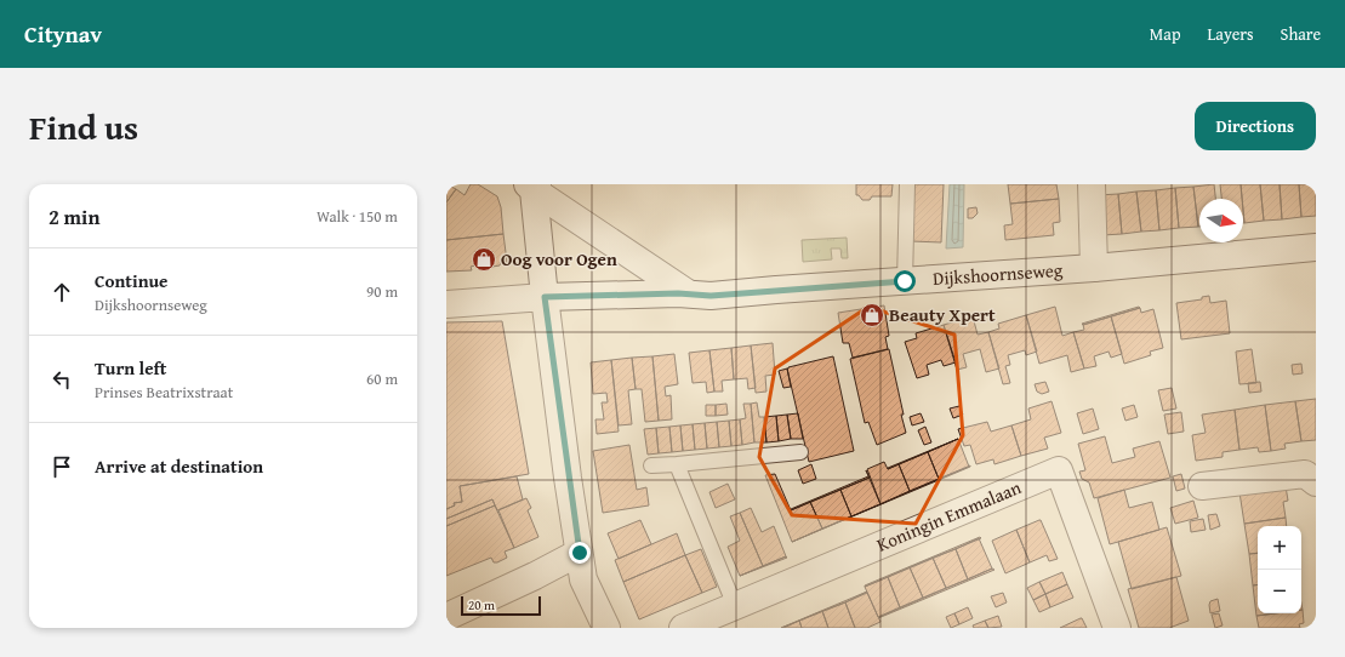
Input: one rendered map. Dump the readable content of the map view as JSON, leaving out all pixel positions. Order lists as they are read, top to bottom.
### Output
{
  "streets": {
    "street": ["Dijkshoornseweg", "Koningin Emmalaan"]
  },
  "places": {
    "shop": ["Oog voor Ogen", "Beauty Xpert"]
  },
  "scale_bar": "20 m",
  "north": "right",
  "page": {
    "header": "Citynav",
    "nav": ["Map", "Layers", "Share"],
    "title": "Find us",
    "buttons": "Directions",
    "heading": ["2 min", "Walk · 150 m"],
    "list": [
      ["Continue", "Dijkshoornseweg", "90 m"],
      ["Turn left", "Prinses Beatrixstraat", "60 m"],
      "Arrive at destination"
    ],
    "map_buttons": ["+", "−"],
    "scale": "20 m"
  }
}
